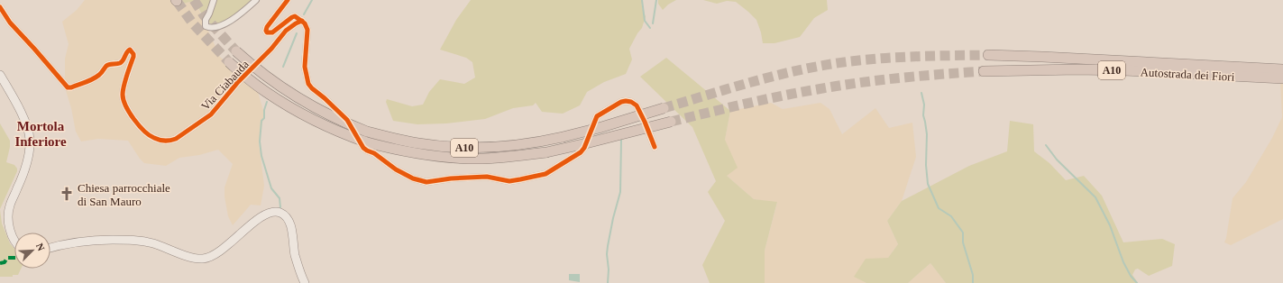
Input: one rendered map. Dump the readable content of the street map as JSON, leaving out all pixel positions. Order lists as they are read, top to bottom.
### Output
{
  "streets": {
    "highway": ["A10", "Autostrada dei Fiori"],
    "street": ["Via Ciabauda"]
  },
  "districts": ["Mortola Inferiore"],
  "places": {
    "church": ["Chiesa parrocchiale di San Mauro"]
  },
  "north": "top right"
}
